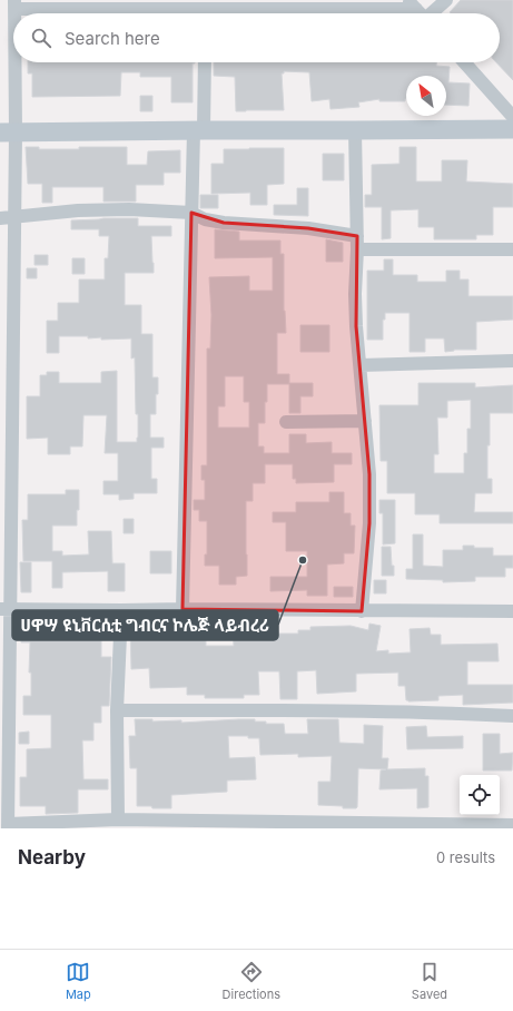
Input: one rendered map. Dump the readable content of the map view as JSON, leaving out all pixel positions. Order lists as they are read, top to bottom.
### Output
{
  "places": ["ሀዋሣ ዩኒቨርሲቲ ግብርና ኮሌጅ ላይብረሪ"],
  "north": "top left",
  "page": {
    "search": "Search here",
    "heading": ["Nearby", "0 results"],
    "nav": ["Map", "Directions", "Saved"]
  }
}
